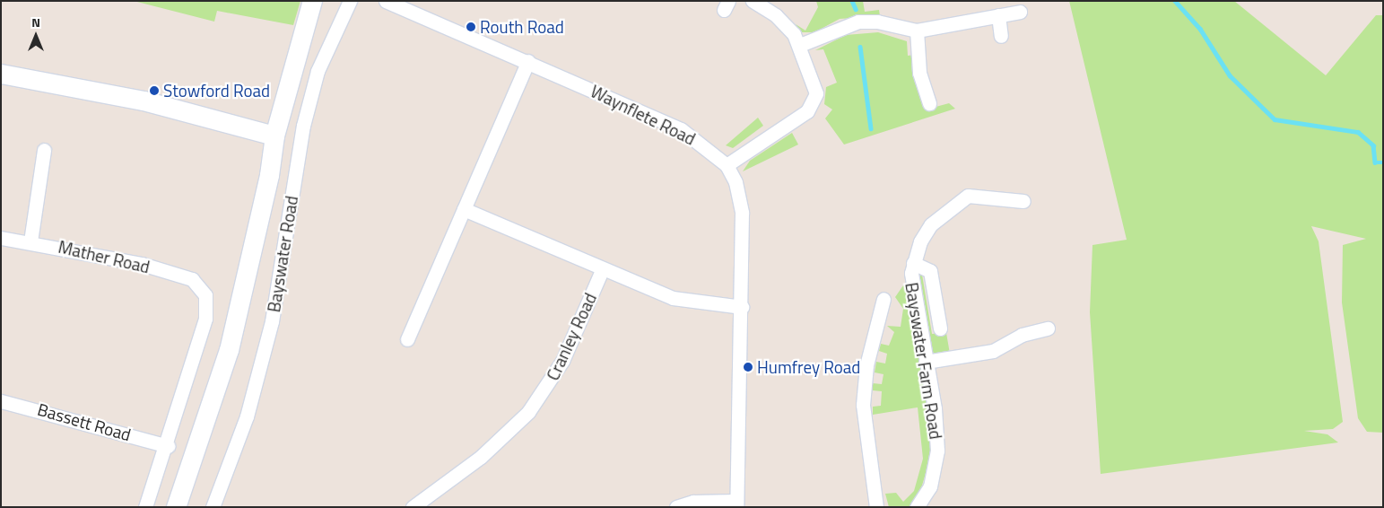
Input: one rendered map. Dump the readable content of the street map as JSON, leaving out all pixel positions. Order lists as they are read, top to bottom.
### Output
{
  "streets": {
    "street": [
      "Waynflete Road",
      "Bayswater Road",
      "Mather Road",
      "Cranley Road",
      "Bayswater Farm Road",
      "Bassett Road"
    ]
  },
  "crossings": [
    ["Mather Road", "Bassett Road"]
  ],
  "places": ["Routh Road", "Stowford Road", "Humfrey Road"],
  "north": "top"
}
